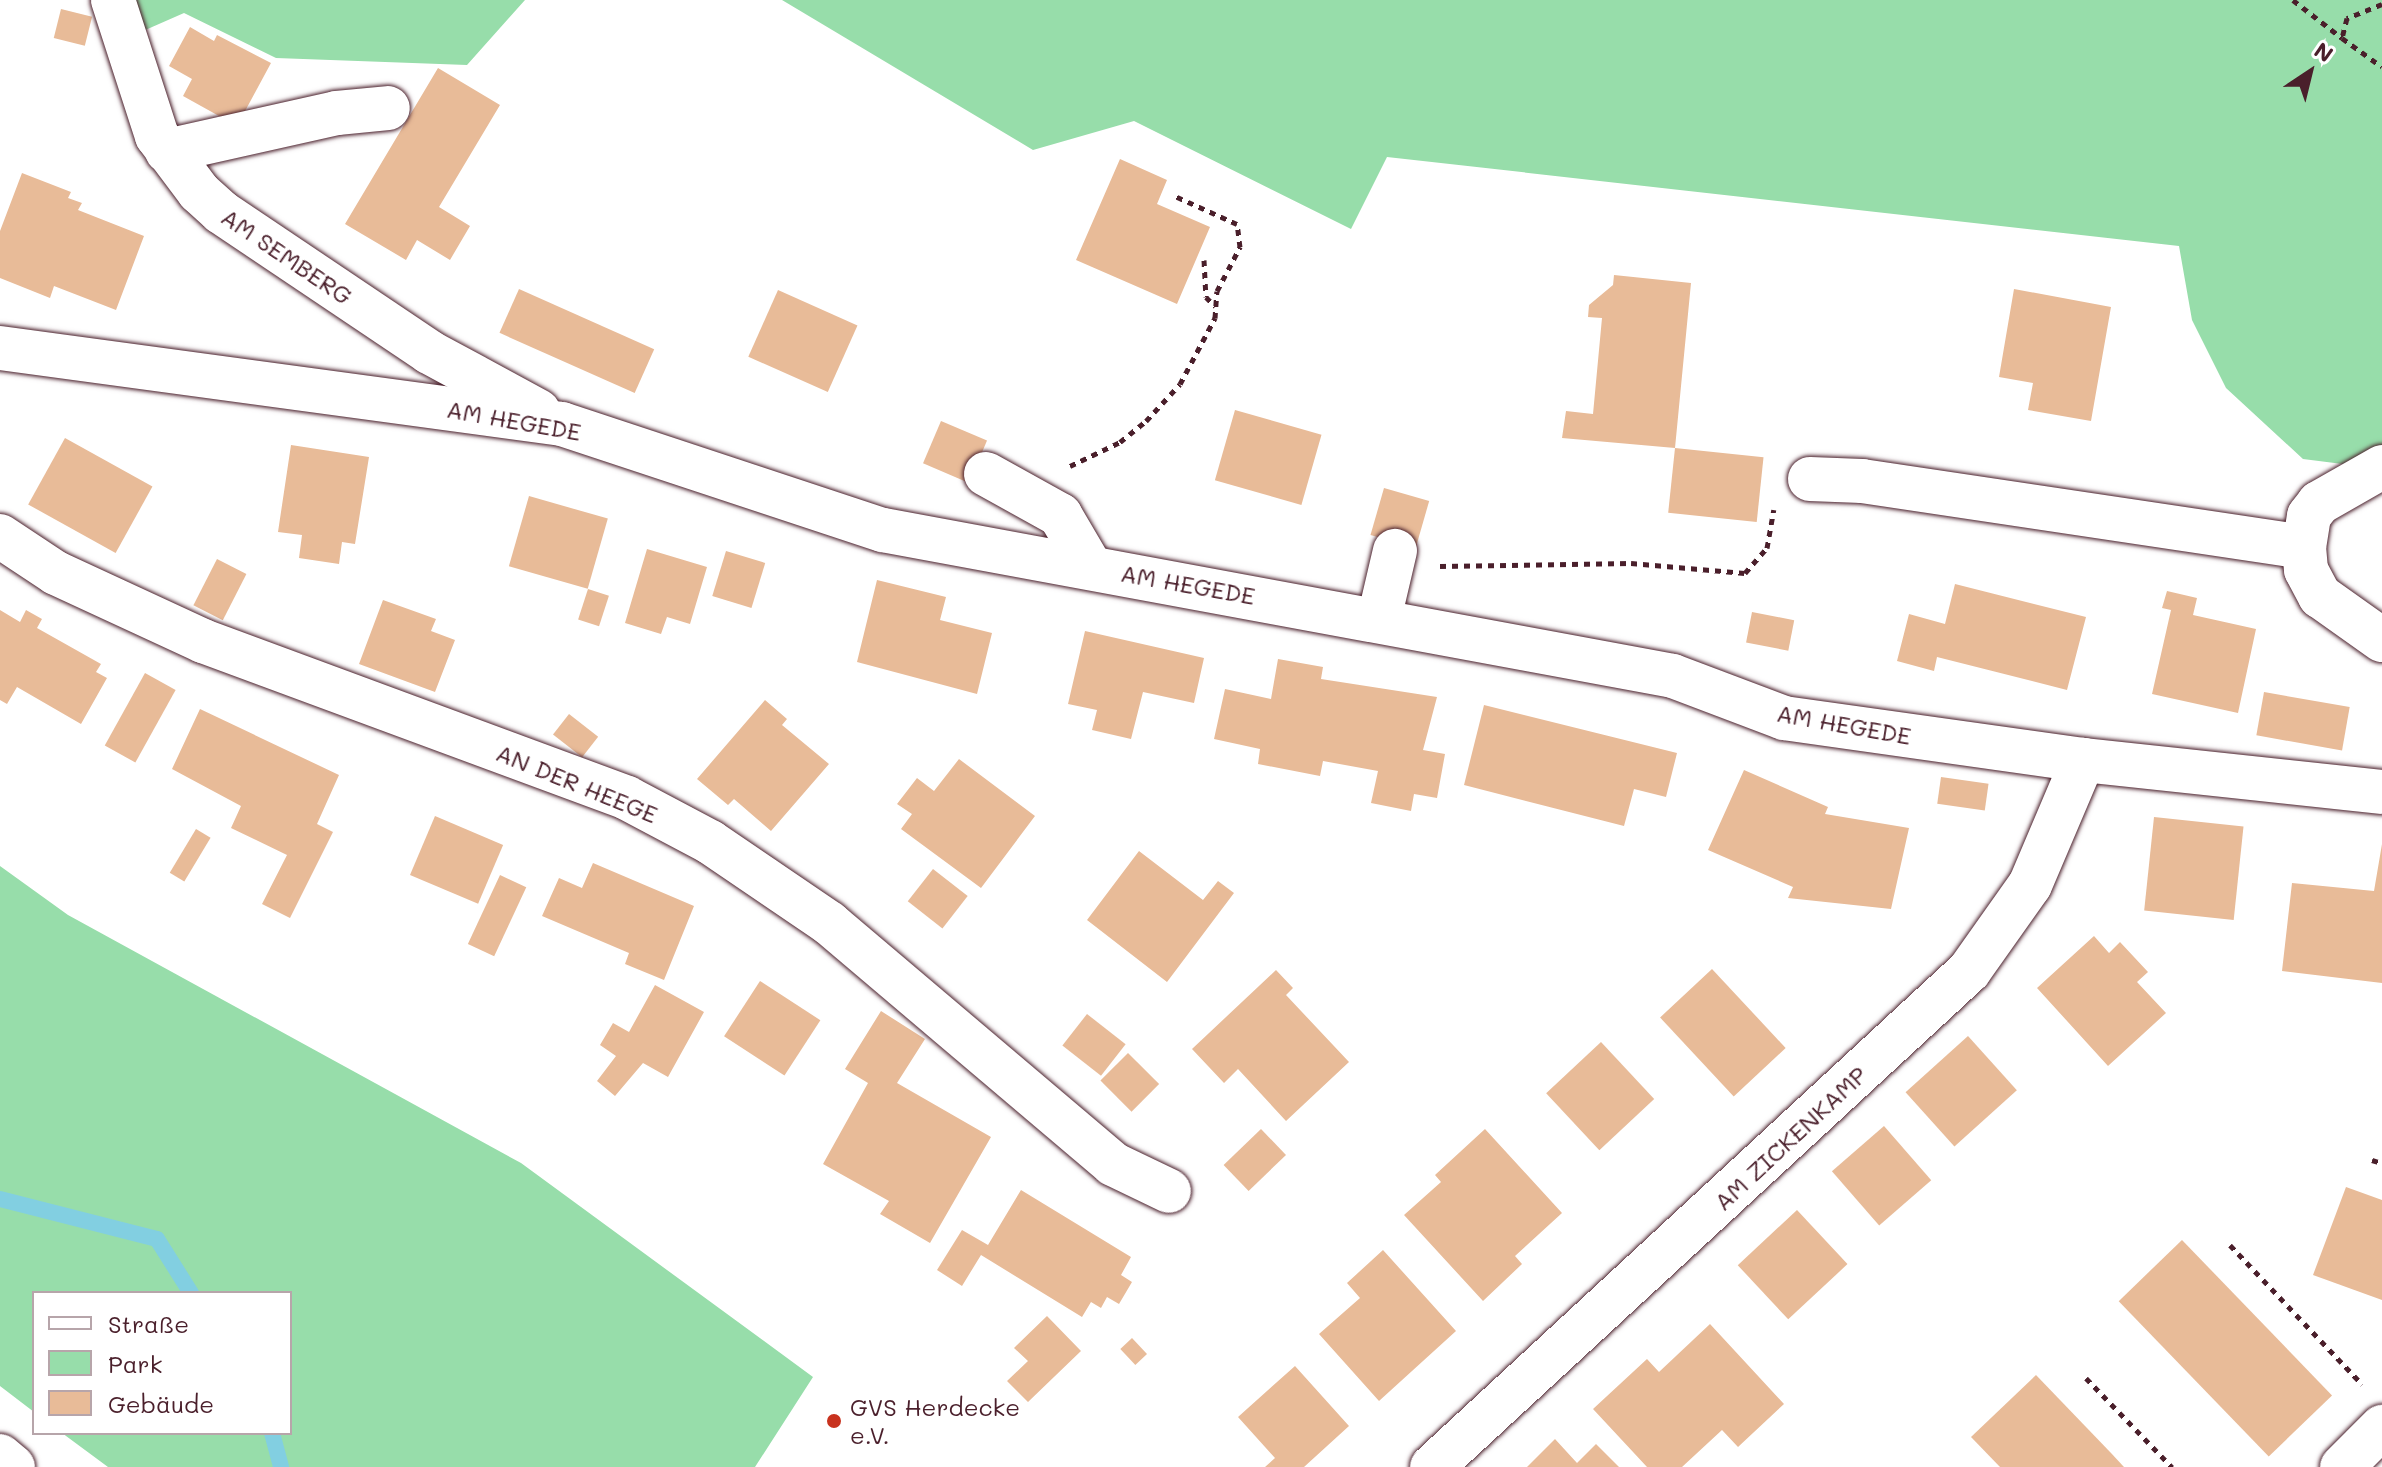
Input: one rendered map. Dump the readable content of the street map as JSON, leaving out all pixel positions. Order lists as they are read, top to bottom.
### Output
{
  "streets": {
    "street": [
      "AM SEMBERG",
      "AM HEGEDE",
      "AN DER HEEGE",
      "AM ZICKENKAMP"
    ]
  },
  "crossings": [
    ["AM SEMBERG", "AM HEGEDE"],
    ["AM HEGEDE", "AM ZICKENKAMP"]
  ],
  "places": ["GVS Herdecke e.V."],
  "legend": ["Straße", "Park", "Gebäude"],
  "north": "top right"
}
